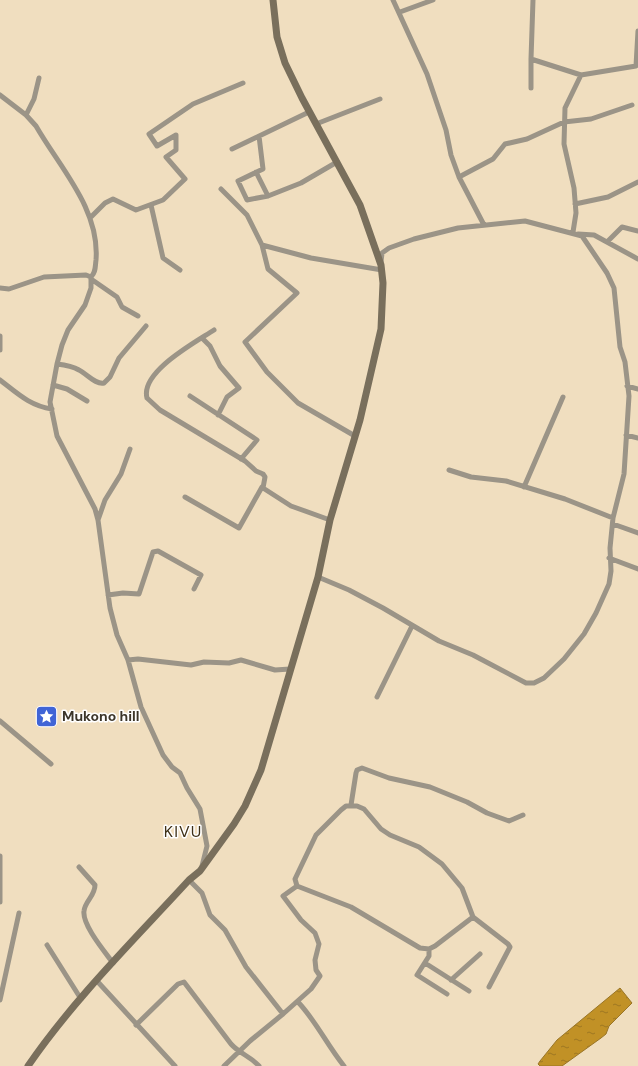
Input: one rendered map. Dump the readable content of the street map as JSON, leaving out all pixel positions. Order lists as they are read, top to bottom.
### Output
{
  "districts": ["KIVU"],
  "places": {
    "place": ["Mukono hill"]
  }
}
